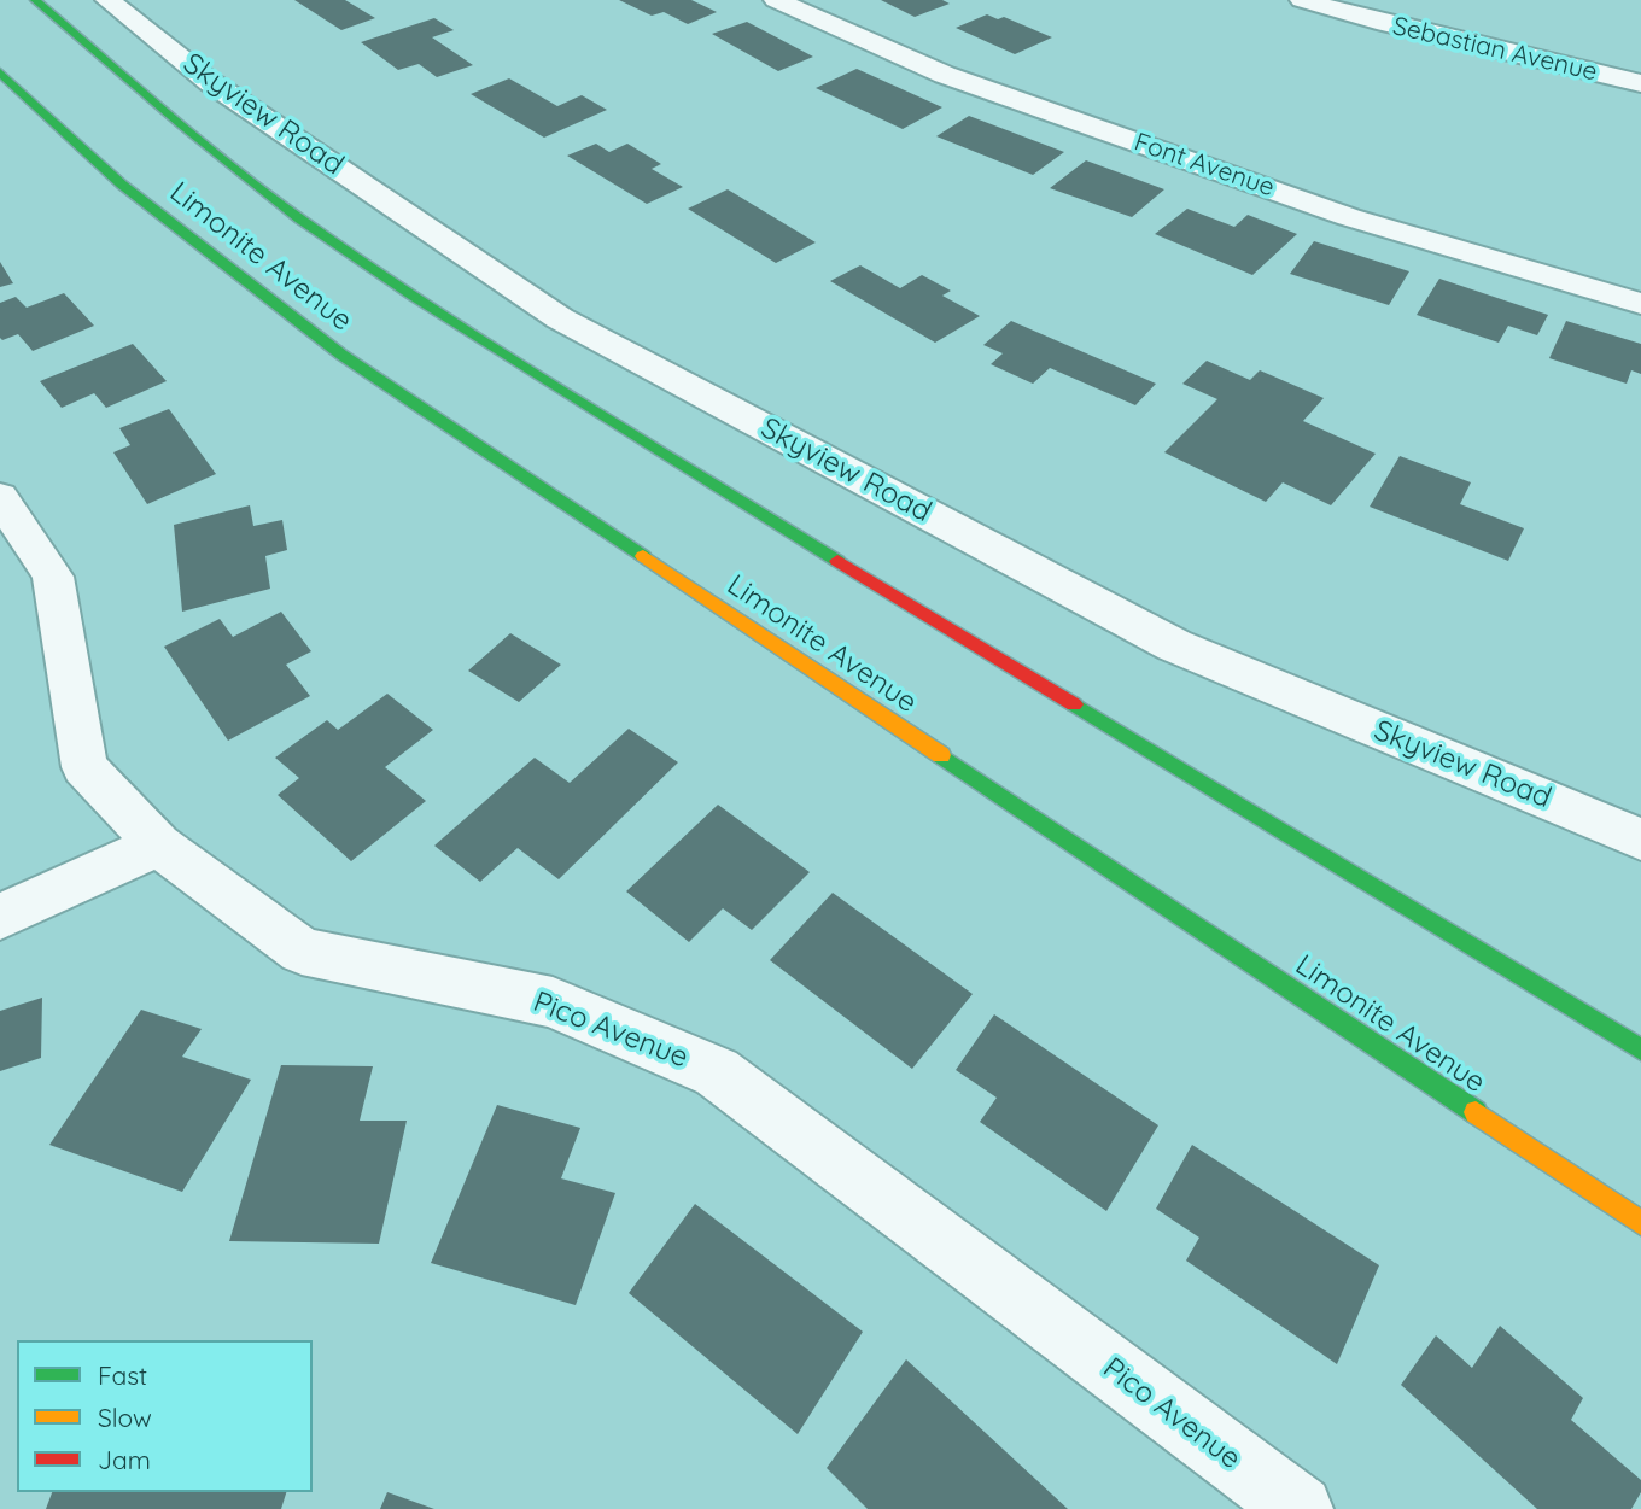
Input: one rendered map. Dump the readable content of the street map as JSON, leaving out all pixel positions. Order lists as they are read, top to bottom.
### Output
{
  "streets": {
    "main road": ["Limonite Avenue"],
    "street": [
      "Sebastian Avenue",
      "Skyview Road",
      "Font Avenue",
      "Pico Avenue"
    ]
  },
  "legend": ["Fast", "Slow", "Jam"]
}
